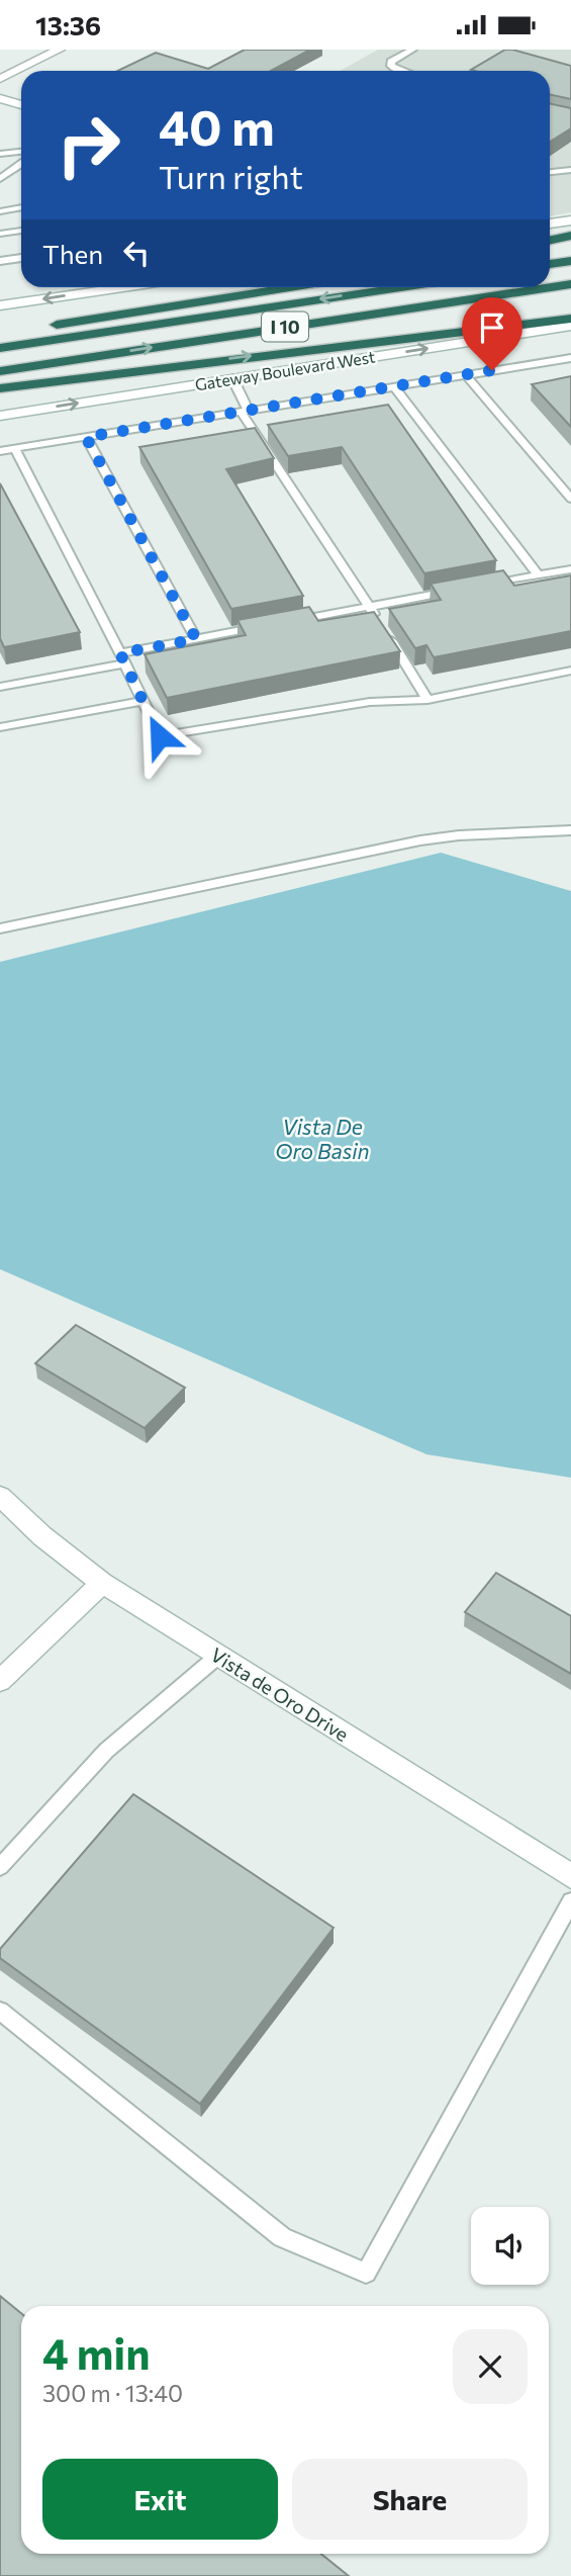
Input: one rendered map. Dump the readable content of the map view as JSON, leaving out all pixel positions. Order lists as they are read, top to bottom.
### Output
{
  "streets": {
    "highway": ["I 10"],
    "main road": ["Gateway Boulevard West", "Vista de Oro Drive"]
  },
  "one_way": ["Gateway Boulevard West"],
  "water": ["Vista De Oro Basin"],
  "page": {
    "status": "13:36",
    "turn": ["40 m", "Turn right"],
    "then": "Then",
    "heading": ["4 min", "300 m · 13:40"],
    "buttons": ["Exit", "Share"]
  }
}
